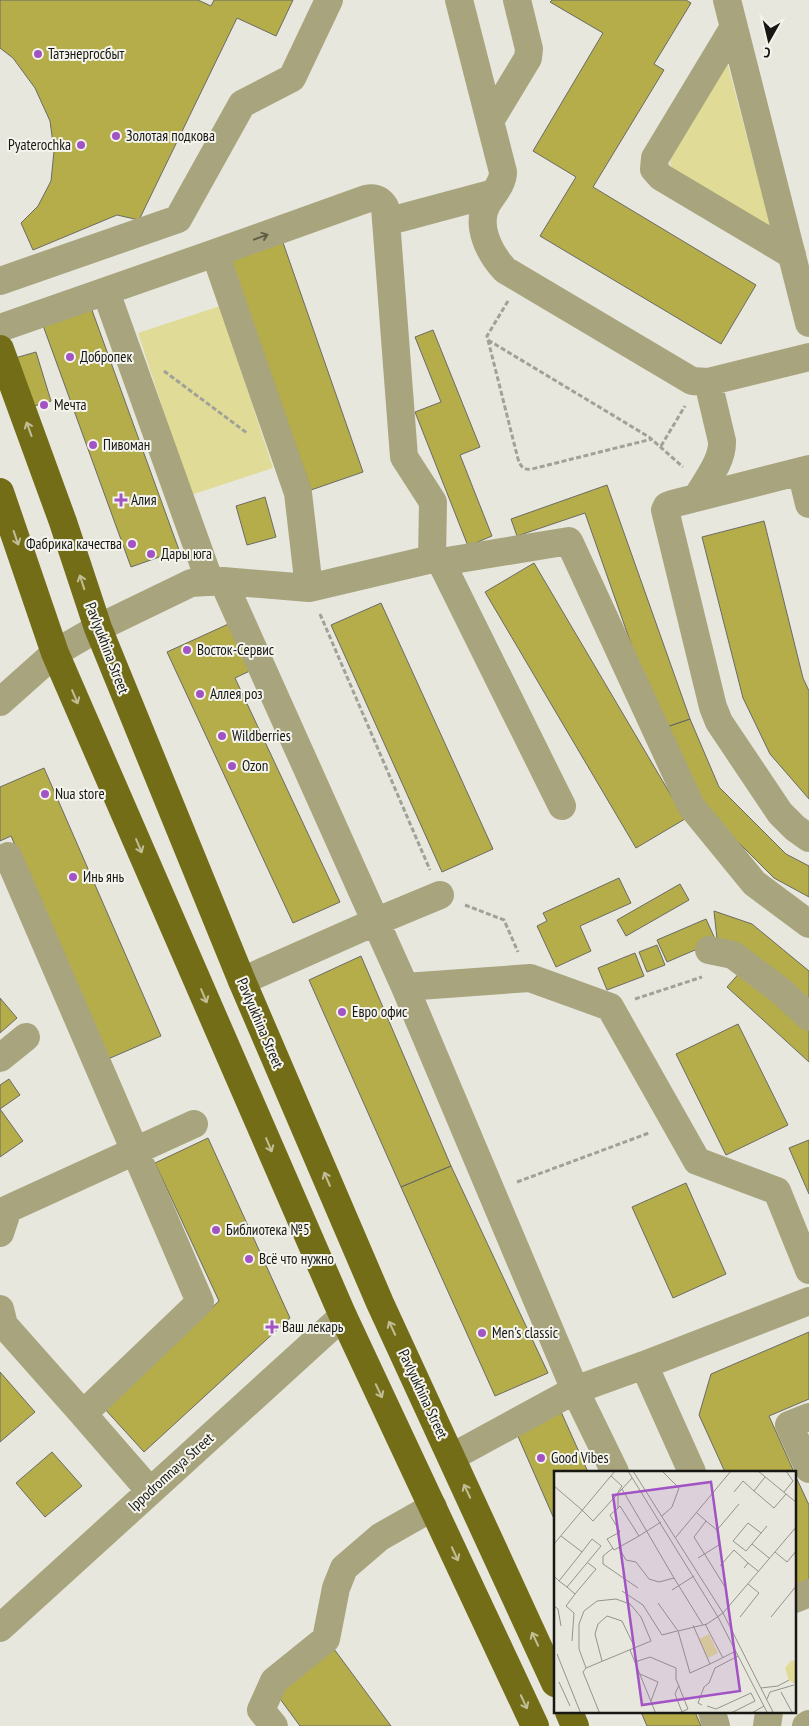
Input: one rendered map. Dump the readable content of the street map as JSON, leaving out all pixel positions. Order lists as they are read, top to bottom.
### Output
{
  "streets": {
    "main road": ["Pavlyukhina Street"],
    "street": ["Ippodromnaya Street"]
  },
  "places": {
    "other": [
      "Татэнергосбыт",
      "Золотая подкова",
      "Pyaterochka",
      "Добропек",
      "Мечта",
      "Пивоман",
      "Фабрика качества",
      "Дары юга",
      "Восток-Сервис",
      "Аллея роз",
      "Wildberries",
      "Ozon",
      "Nua store",
      "Инь янь",
      "Евро офис",
      "Библиотека №5",
      "Всё что нужно",
      "Men's classic",
      "Good Vibes"
    ],
    "health": ["Алия", "Ваш лекарь"]
  },
  "north": "bottom"
}
